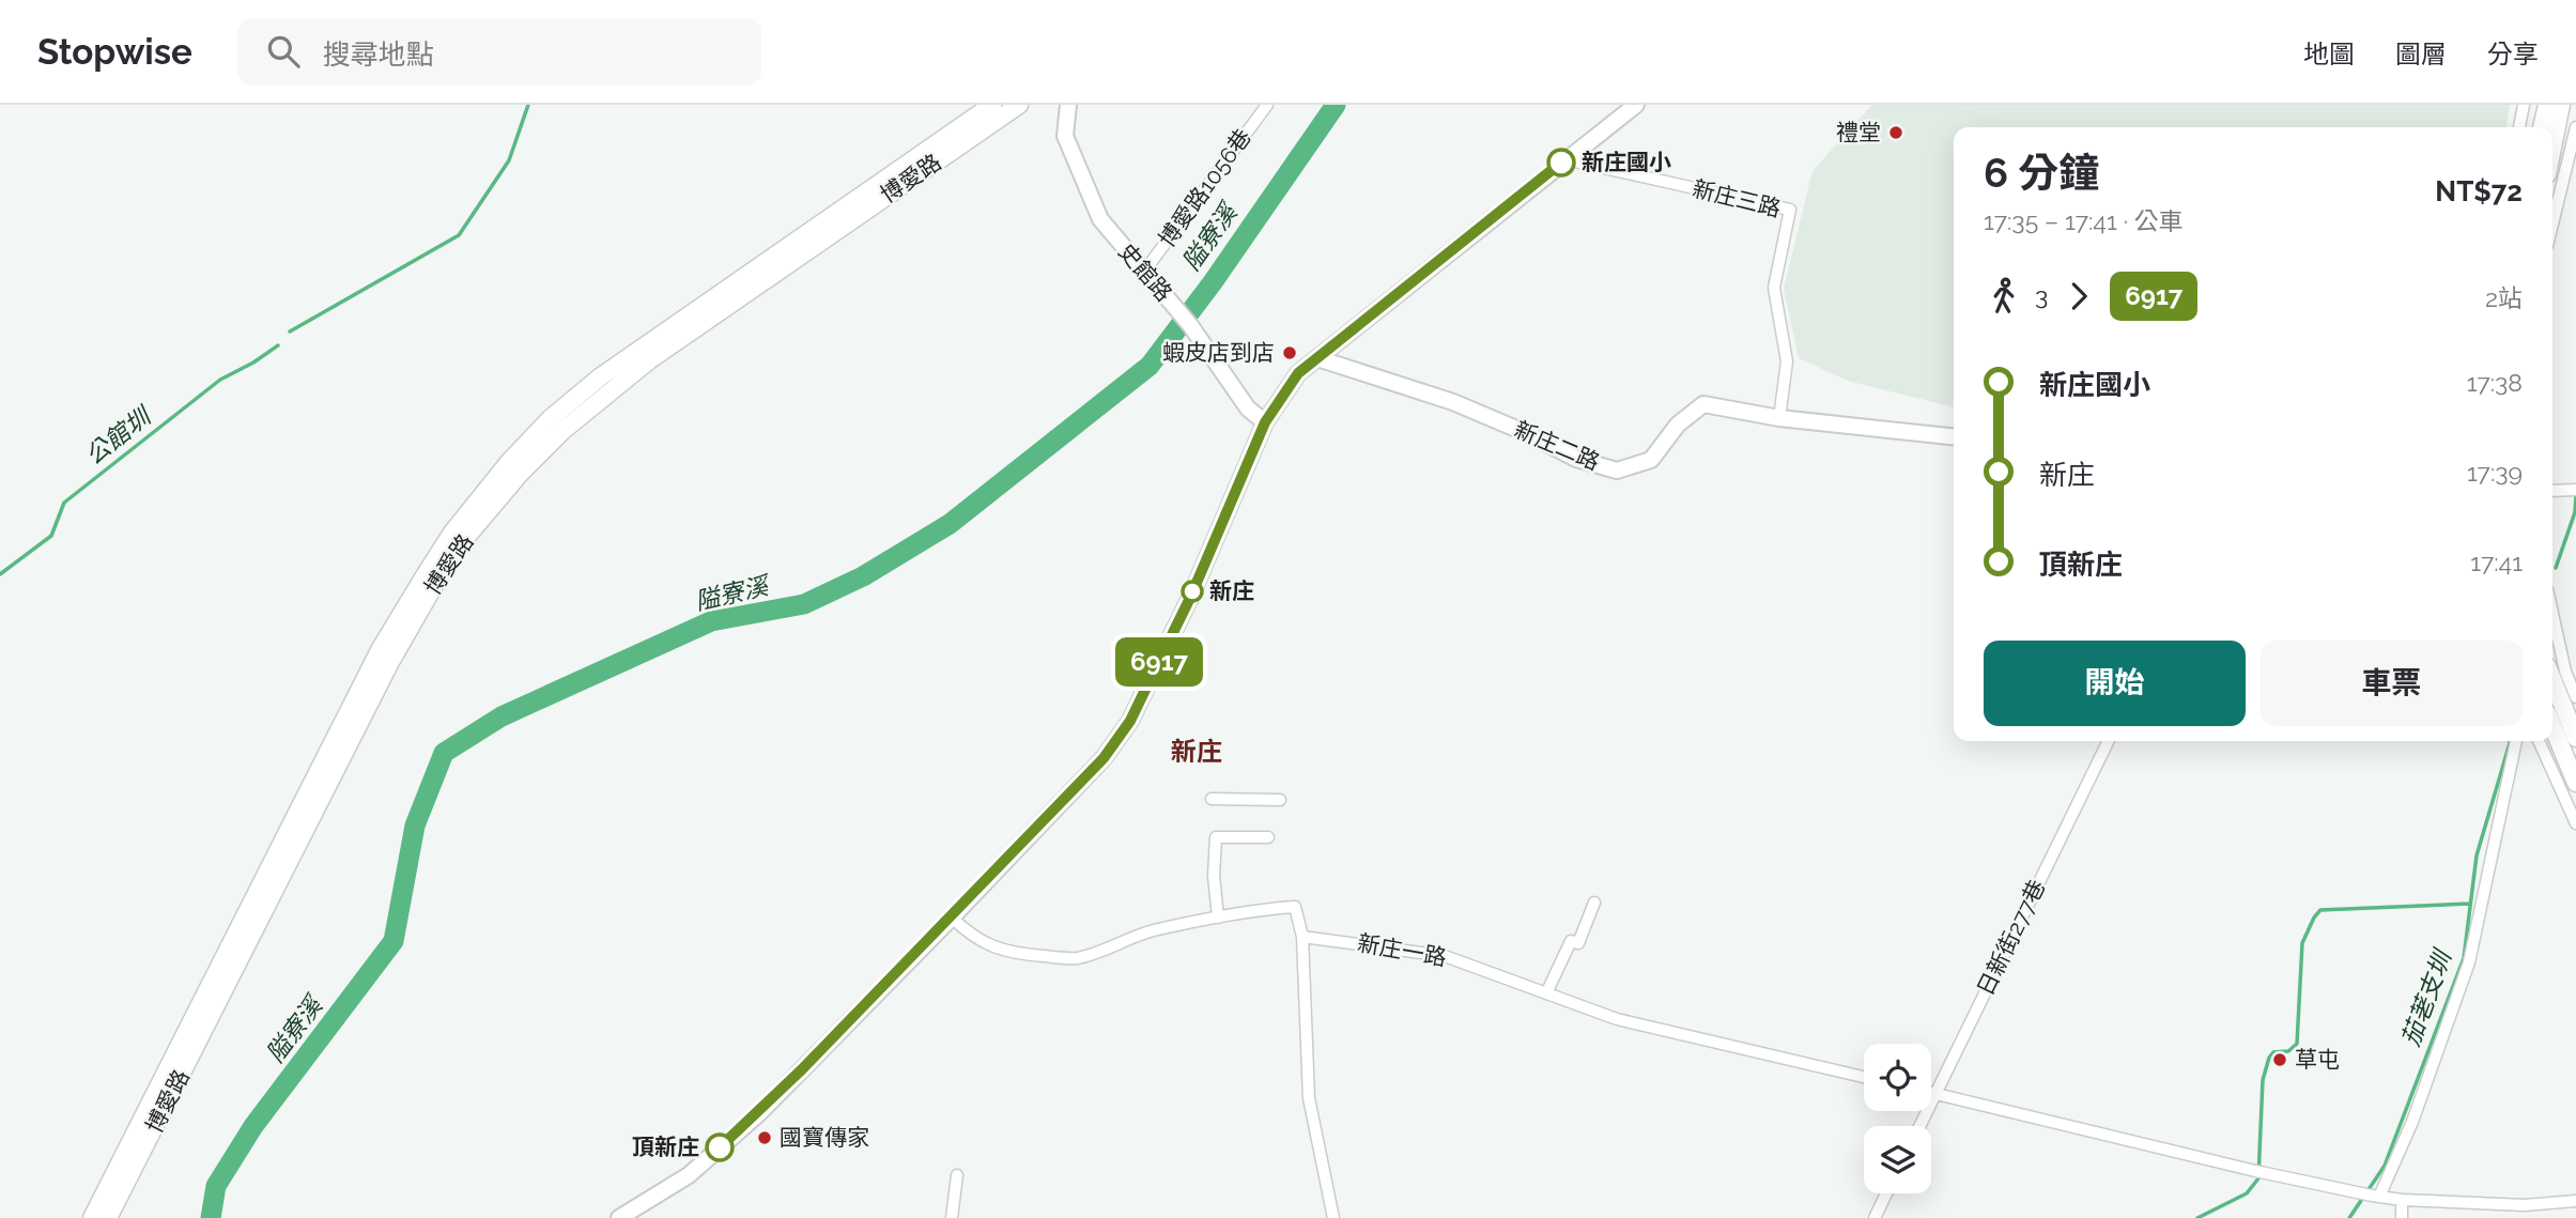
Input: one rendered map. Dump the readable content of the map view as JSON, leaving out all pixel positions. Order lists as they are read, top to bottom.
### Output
{
  "streets": {
    "main road": ["博愛路"],
    "street": [
      "博愛路1056巷",
      "新庄三路",
      "史館路",
      "新庄二路",
      "日新街277巷",
      "新庄一路"
    ]
  },
  "crossings": [
    ["博愛路1056巷", "史館路"],
    ["新庄三路", "新庄二路"]
  ],
  "districts": ["新庄"],
  "water": ["隘寮溪", "公館圳", "茄荖支圳"],
  "places": [
    "禮堂",
    "新庄國小",
    "蝦皮店到店",
    "新庄",
    "草屯",
    "國寶傳家",
    "頂新庄"
  ],
  "lines": ["bus line 6917"],
  "page": {
    "header": "Stopwise",
    "search": "搜尋地點",
    "nav": ["地圖", "圖層", "分享"],
    "on_map": "6917",
    "heading": ["6 分鐘", "17:35 – 17:41 · 公車", "NT$72"],
    "legs": ["3", "6917", "2站"],
    "list": [
      {
        "name": "新庄國小",
        "value": "17:38"
      },
      {
        "name": "新庄",
        "value": "17:39"
      },
      {
        "name": "頂新庄",
        "value": "17:41"
      }
    ],
    "buttons": ["開始", "車票"]
  }
}
